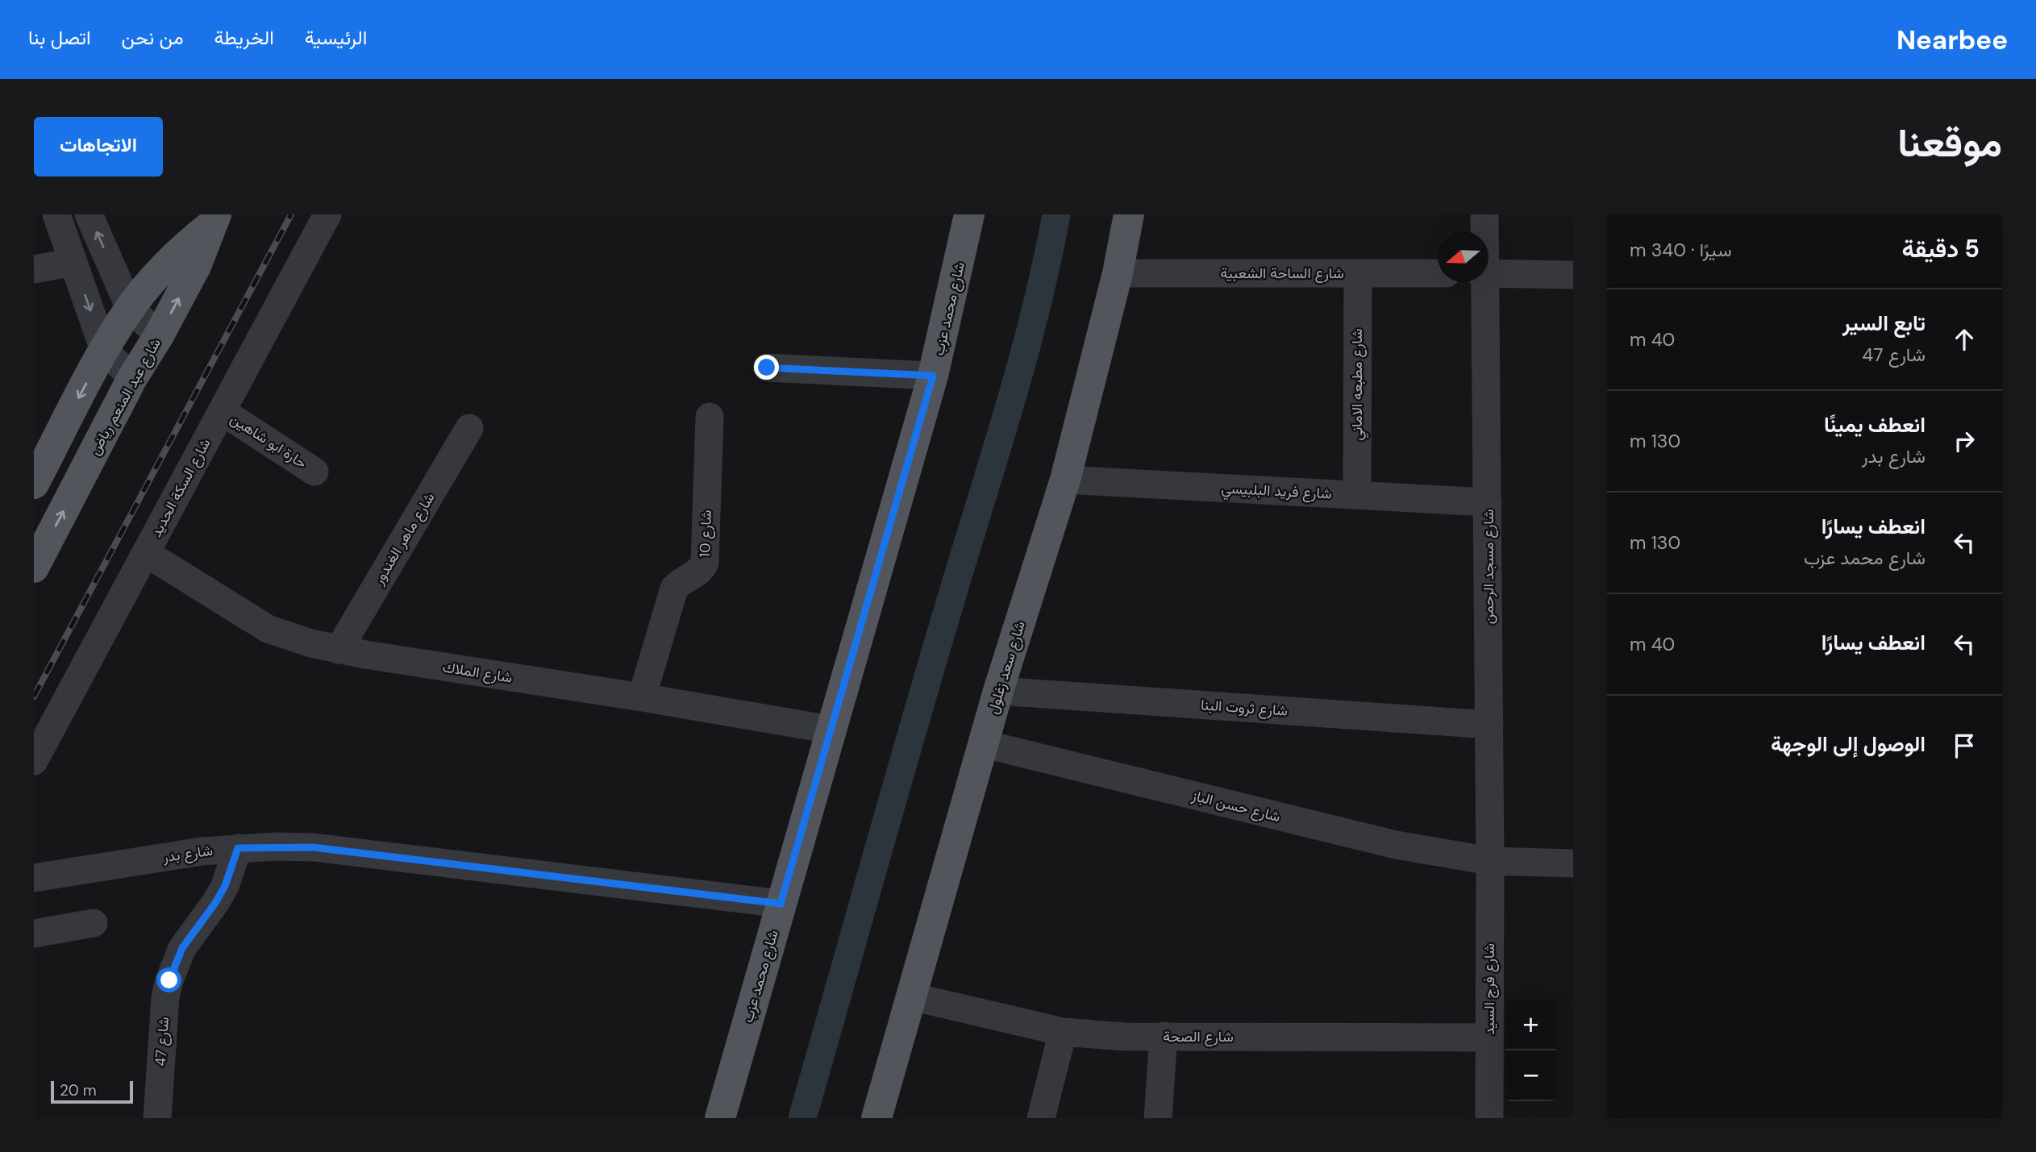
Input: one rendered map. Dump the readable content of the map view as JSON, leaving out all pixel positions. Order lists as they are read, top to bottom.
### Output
{
  "streets": {
    "main road": ["شارع محمد عزب", "شارع عبد المنعم رياض", "شارع سعد زغلول"],
    "street": [
      "شارع الساحة الشعبية",
      "شارع مطبعه الاماني",
      "حارة ابو شاهين",
      "شارع السكة الحديد",
      "شارع فريد البلبيسي",
      "شارع 10",
      "شارع ماهر الغندور",
      "شارع مسجد الرحمن",
      "شارع الملاك",
      "شارع ثروت البنا",
      "شارع حسن الباز",
      "شارع بدر",
      "شارع فرج السيد",
      "شارع الصحة",
      "شارع 47"
    ]
  },
  "crossings": [
    ["شارع الساحة الشعبية", "شارع مطبعه الاماني"],
    ["شارع الساحة الشعبية", "شارع سعد زغلول"],
    ["شارع محمد عزب", "شارع الملاك"],
    ["شارع محمد عزب", "شارع بدر"],
    ["شارع مطبعه الاماني", "شارع فريد البلبيسي"],
    ["حارة ابو شاهين", "شارع السكة الحديد"],
    ["شارع السكة الحديد", "شارع الملاك"],
    ["شارع فريد البلبيسي", "شارع مسجد الرحمن"],
    ["شارع فريد البلبيسي", "شارع سعد زغلول"],
    ["شارع 10", "شارع الملاك"],
    ["شارع ماهر الغندور", "شارع الملاك"],
    ["شارع مسجد الرحمن", "شارع ثروت البنا"],
    ["شارع مسجد الرحمن", "شارع حسن الباز"],
    ["شارع مسجد الرحمن", "شارع فرج السيد"],
    ["شارع سعد زغلول", "شارع ثروت البنا"],
    ["شارع سعد زغلول", "شارع حسن الباز"],
    ["شارع سعد زغلول", "شارع الصحة"],
    ["شارع حسن الباز", "شارع فرج السيد"],
    ["شارع بدر", "شارع 47"],
    ["شارع فرج السيد", "شارع الصحة"]
  ],
  "scale_bar": "20 m",
  "north": "left",
  "page": {
    "header": "Nearbee",
    "nav": [
      "الرئيسية",
      "الخريطة",
      "من نحن",
      "اتصل بنا"
    ],
    "title": "موقعنا",
    "buttons": "الاتجاهات",
    "heading": ["5 دقيقة", "سيرًا · 340 m"],
    "list": [
      ["تابع السير", "شارع 47", "40 m"],
      ["انعطف يمينًا", "شارع بدر", "130 m"],
      ["انعطف يسارًا", "شارع محمد عزب", "130 m"],
      ["انعطف يسارًا", "40 m"],
      "الوصول إلى الوجهة"
    ],
    "map_buttons": ["+", "−"],
    "scale": "20 m"
  }
}
